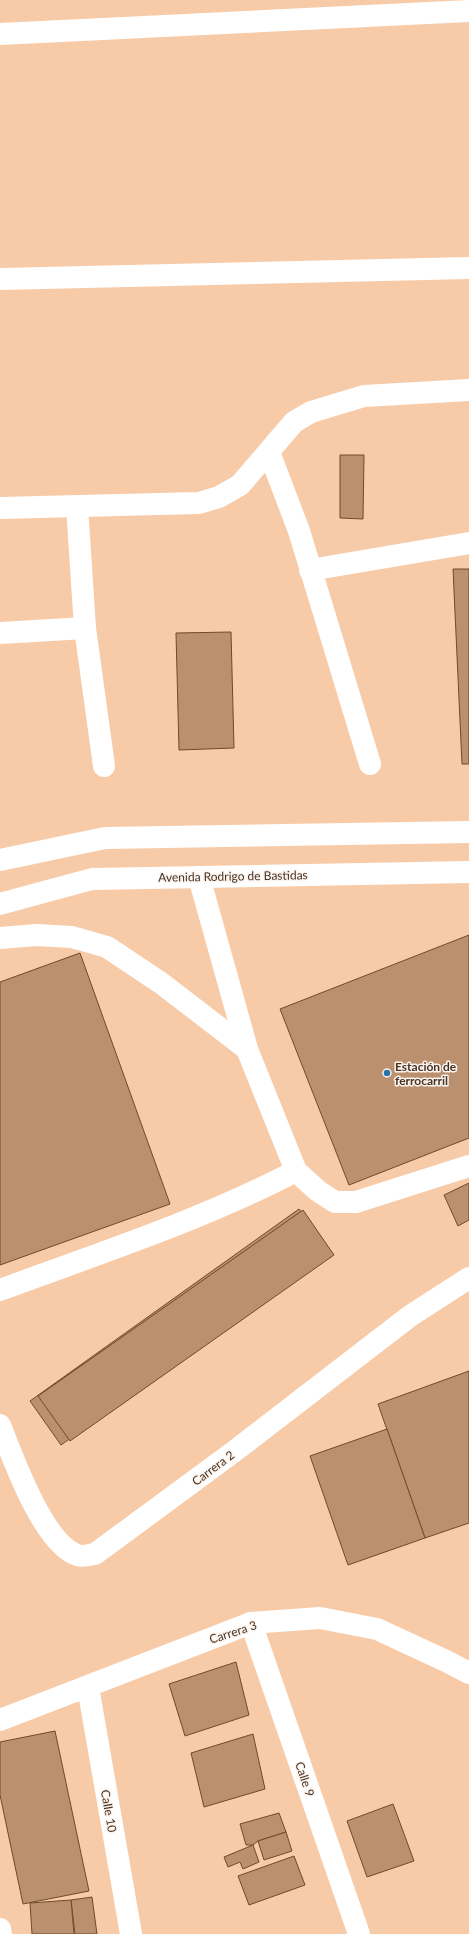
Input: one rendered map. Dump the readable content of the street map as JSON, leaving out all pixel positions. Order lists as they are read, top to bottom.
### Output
{
  "streets": {
    "main road": [
      "Avenida Rodrigo de Bastidas",
      "Carrera 2",
      "Carrera 3",
      "Calle 9",
      "Calle 10"
    ]
  },
  "crossings": [
    ["Carrera 3", "Calle 9"],
    ["Carrera 3", "Calle 10"]
  ],
  "places": ["Estación de ferrocarril"]
}
